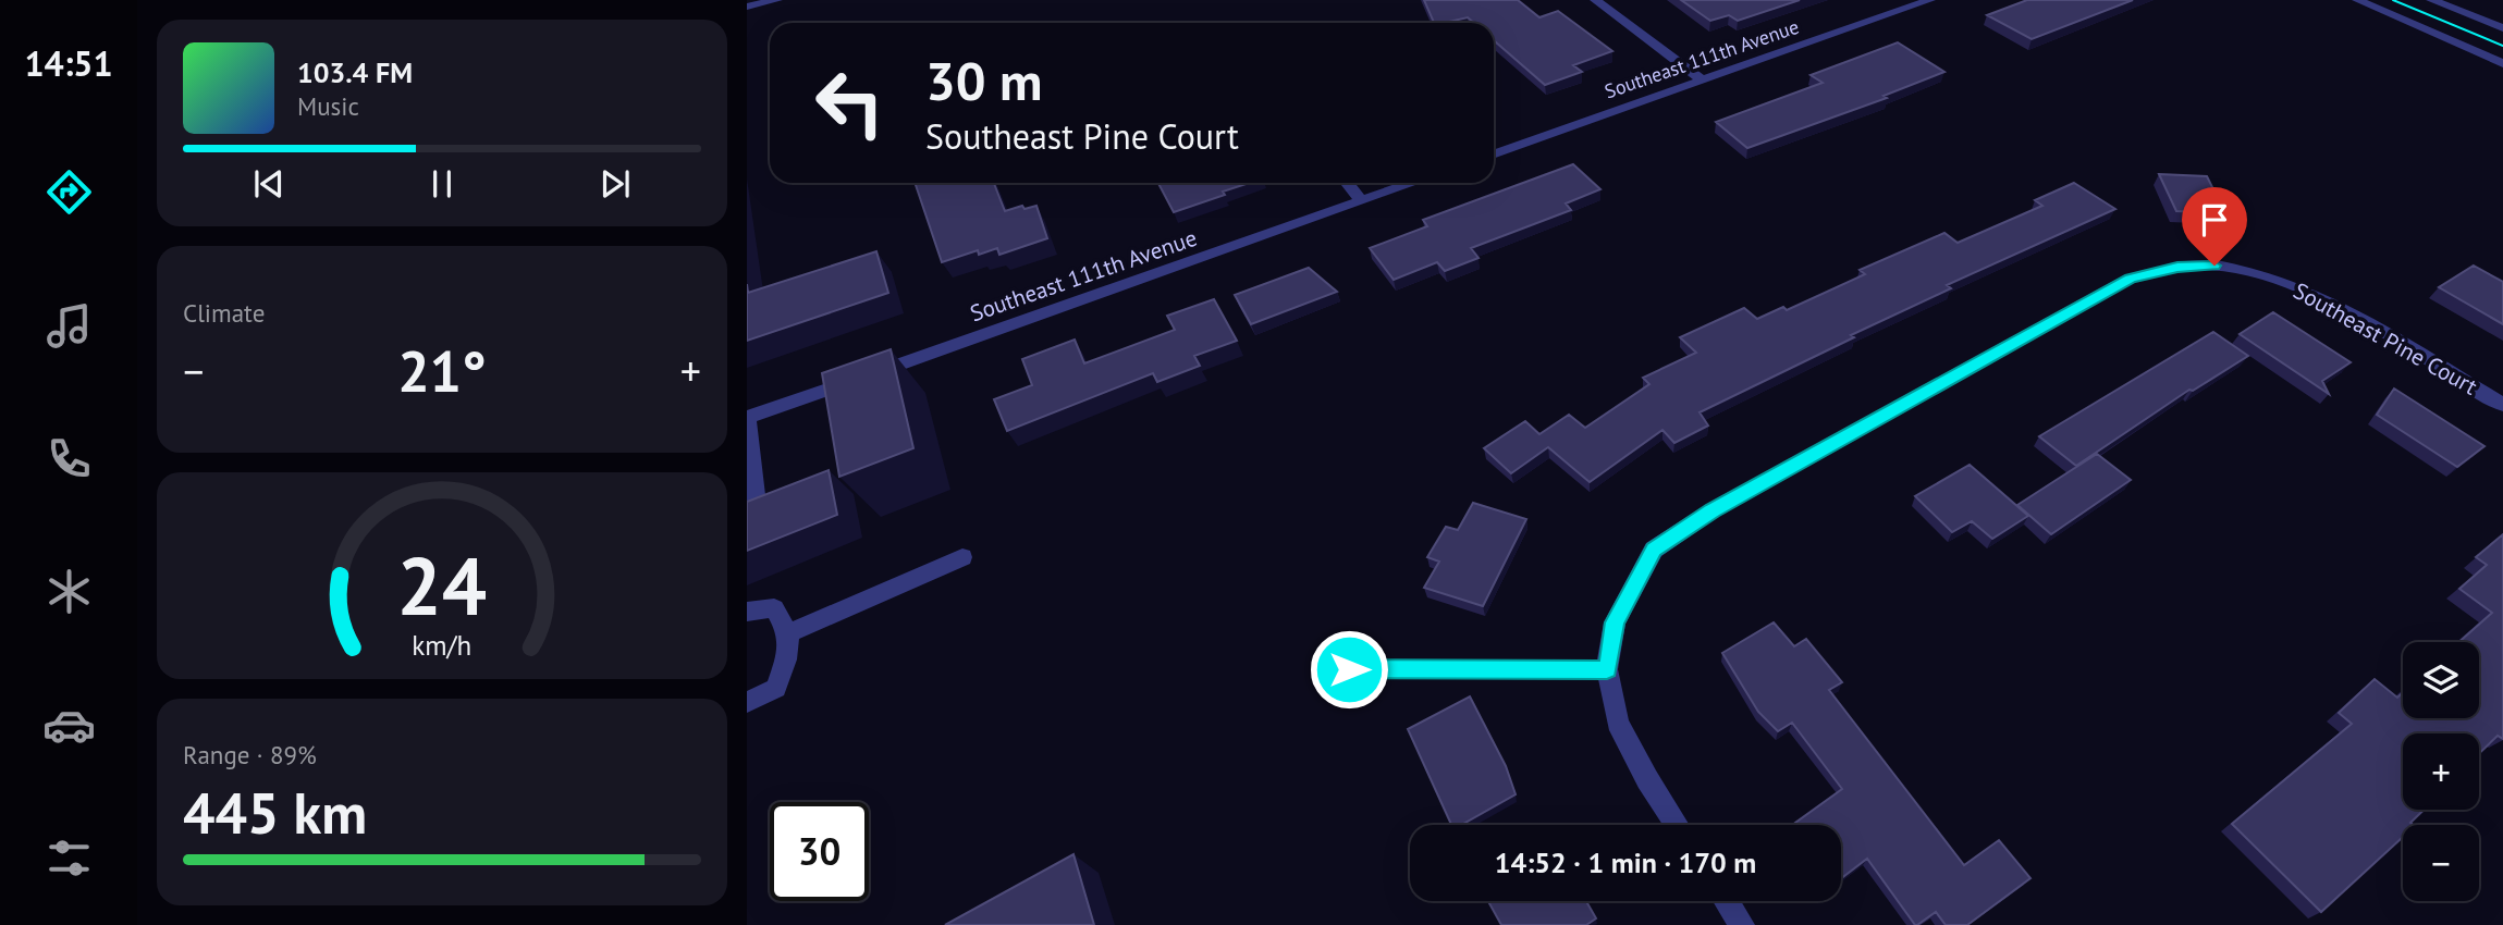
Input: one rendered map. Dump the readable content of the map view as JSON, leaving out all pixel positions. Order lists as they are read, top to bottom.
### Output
{
  "streets": {
    "street": ["Southeast 111th Avenue", "Southeast Pine Court"]
  },
  "page": {
    "tabs": "14:51",
    "turn": ["30 m", "Southeast Pine Court"],
    "song": ["103.4 FM", "Music"],
    "tile": [
      "Climate",
      ["Range · 89%", "445 km"]
    ],
    "heat": ["−", "21°", "+"],
    "map_buttons": ["+", "−"],
    "limit": "30",
    "trip": "14:52 · 1 min · 170 m",
    "gauge": ["24", "km/h"]
  }
}
